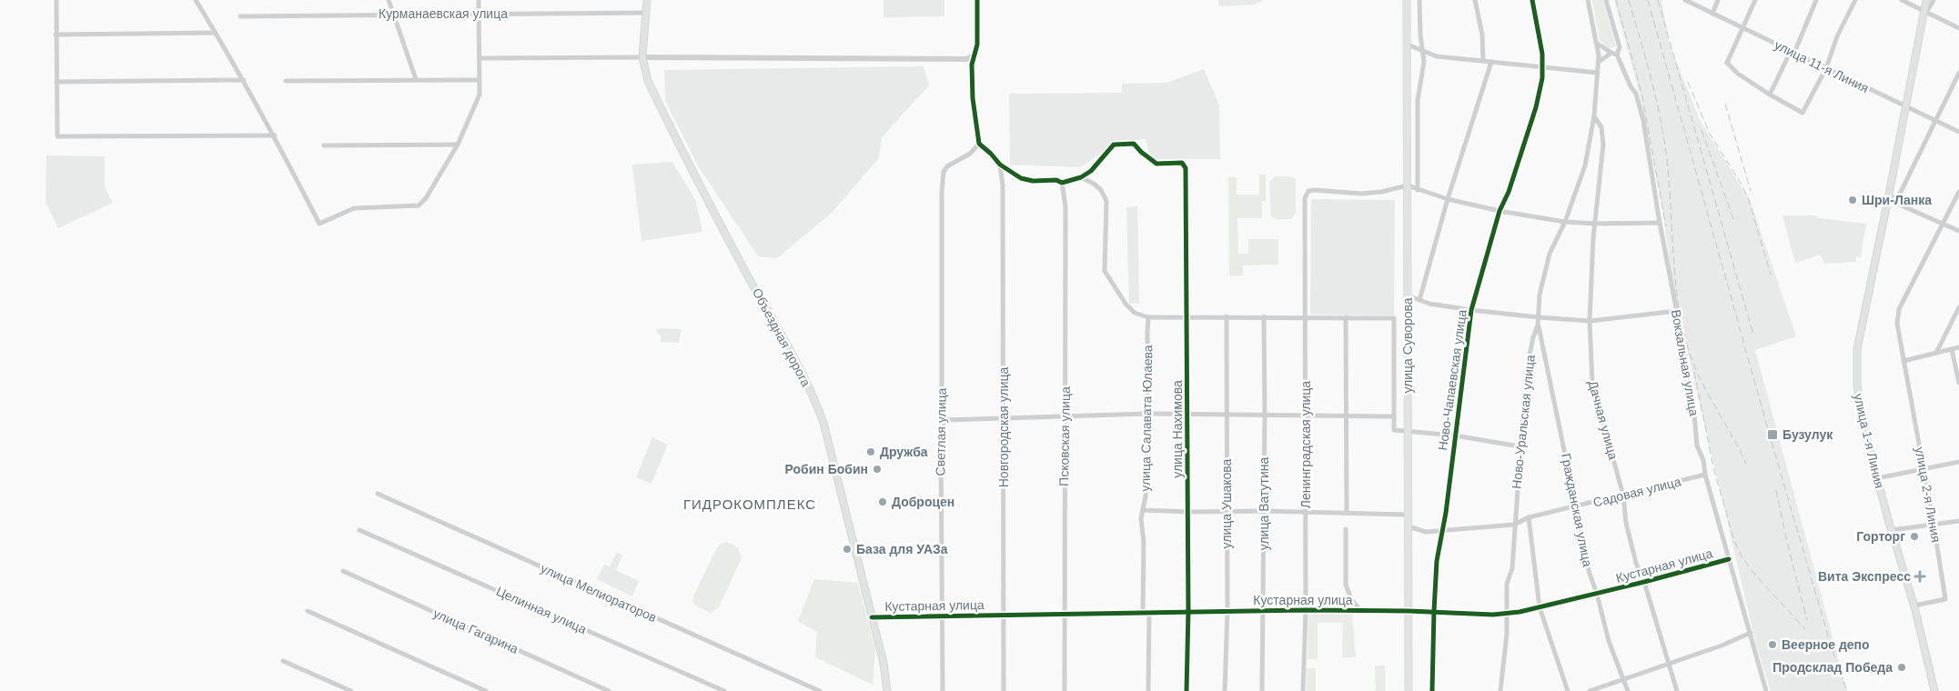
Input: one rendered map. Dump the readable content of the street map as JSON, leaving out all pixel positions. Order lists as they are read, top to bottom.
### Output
{
  "streets": {
    "main road": ["Объездная дорога", "улица Суворова", "улица 1-я Линия"],
    "street": [
      "Курманаевская улица",
      "улица 11-я Линия",
      "Вокзальная улица",
      "Ново-Чапаевская улица",
      "улица Салавата Юлаева",
      "Дачная улица",
      "Ново-Уральская улица",
      "Новгородская улица",
      "улица Нахимова",
      "Светлая улица",
      "Псковская улица",
      "Ленинградская улица",
      "Садовая улица",
      "улица 2-я Линия",
      "улица Ушакова",
      "улица Ватутина",
      "Гражданская улица",
      "Кустарная улица",
      "улица Мелиораторов",
      "Целинная улица",
      "улица Гагарина"
    ]
  },
  "crossings": [
    ["Курманаевская улица", "Объездная дорога"],
    ["улица 11-я Линия", "улица 1-я Линия"],
    ["Объездная дорога", "Кустарная улица"],
    ["улица Суворова", "Ленинградская улица"],
    ["улица Суворова", "Садовая улица"],
    ["улица Суворова", "Кустарная улица"],
    ["Вокзальная улица", "Садовая улица"],
    ["Вокзальная улица", "Кустарная улица"],
    ["Ново-Чапаевская улица", "Садовая улица"],
    ["Ново-Чапаевская улица", "Кустарная улица"],
    ["улица Салавата Юлаева", "Кустарная улица"],
    ["Дачная улица", "Ново-Уральская улица"],
    ["Дачная улица", "Садовая улица"],
    ["Дачная улица", "Кустарная улица"],
    ["Ново-Уральская улица", "Садовая улица"],
    ["Ново-Уральская улица", "Гражданская улица"],
    ["Ново-Уральская улица", "Кустарная улица"],
    ["Новгородская улица", "Кустарная улица"],
    ["улица Нахимова", "Кустарная улица"],
    ["Светлая улица", "Кустарная улица"],
    ["Псковская улица", "Кустарная улица"],
    ["улица 1-я Линия", "улица 2-я Линия"],
    ["Ленинградская улица", "Кустарная улица"],
    ["Садовая улица", "Гражданская улица"],
    ["улица Ушакова", "Кустарная улица"],
    ["улица Ватутина", "Кустарная улица"],
    ["Гражданская улица", "Кустарная улица"]
  ],
  "districts": ["ГИДРОКОМПЛЕКС"],
  "places": {
    "other": [
      "Шри-Ланка",
      "Дружба",
      "Робин Бобин",
      "Доброцен",
      "Горторг",
      "База для УАЗа",
      "Веерное депо",
      "Продсклад Победа"
    ],
    "transit": ["Бузулук"],
    "health": ["Вита Экспресс"]
  }
}
